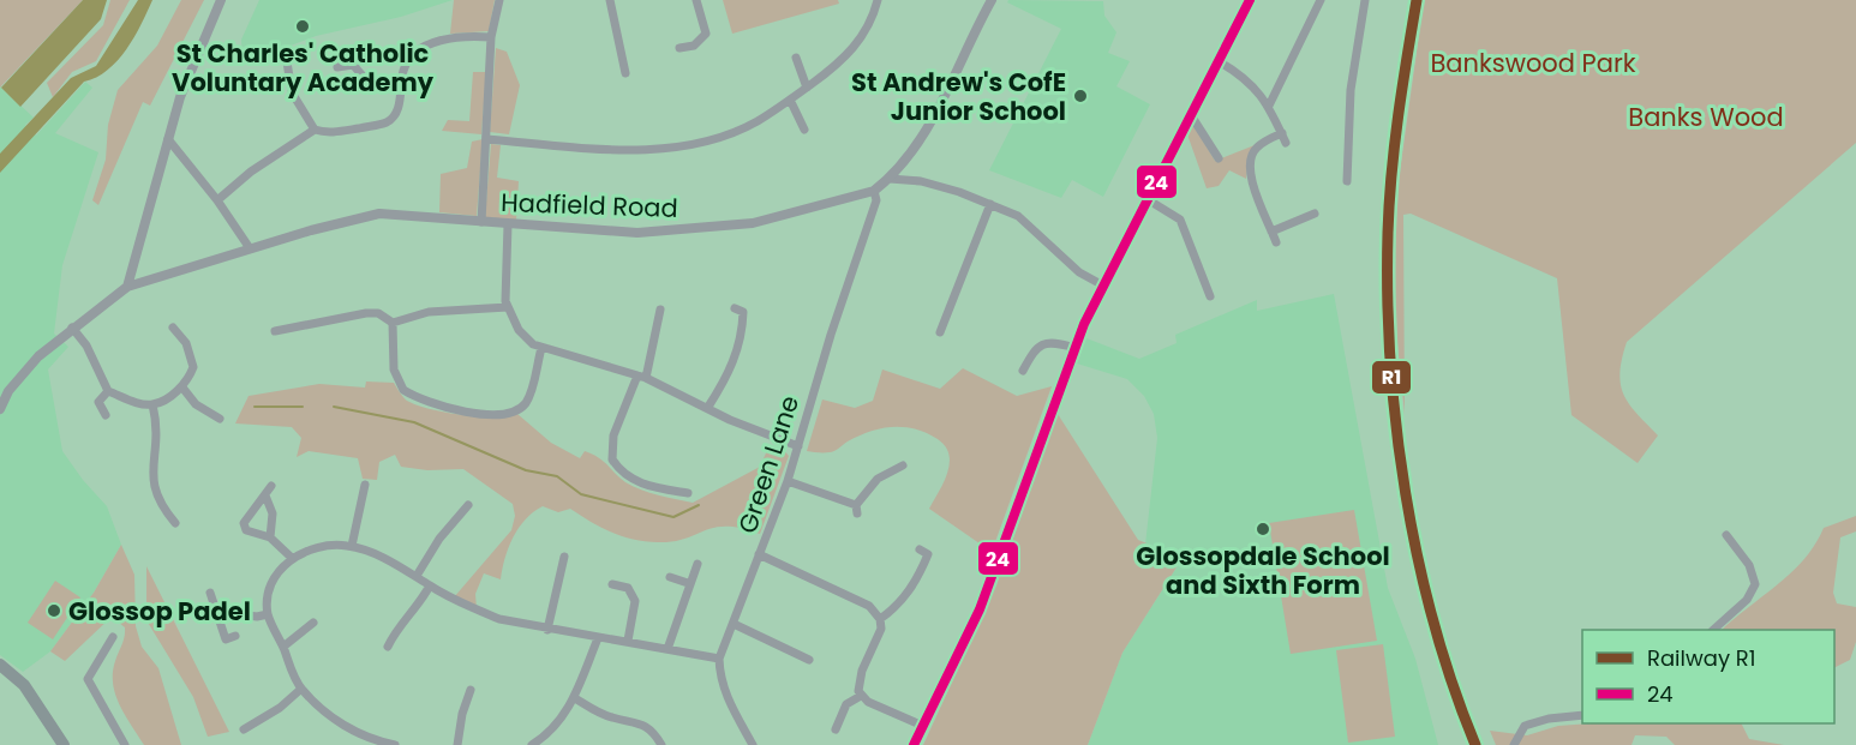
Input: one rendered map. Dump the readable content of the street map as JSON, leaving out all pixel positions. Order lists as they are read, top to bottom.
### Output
{
  "streets": {
    "street": ["Hadfield Road", "Green Lane"]
  },
  "crossings": [
    ["Hadfield Road", "Green Lane"]
  ],
  "parks": ["Bankswood Park", "Banks Wood"],
  "places": [
    "St Charles' Catholic Voluntary Academy",
    "St Andrew's CofE Junior School",
    "Glossopdale School and Sixth Form",
    "Glossop Padel"
  ],
  "lines": ["rail line R1", "transit line 24"],
  "legend": ["Railway R1", "24"]
}
